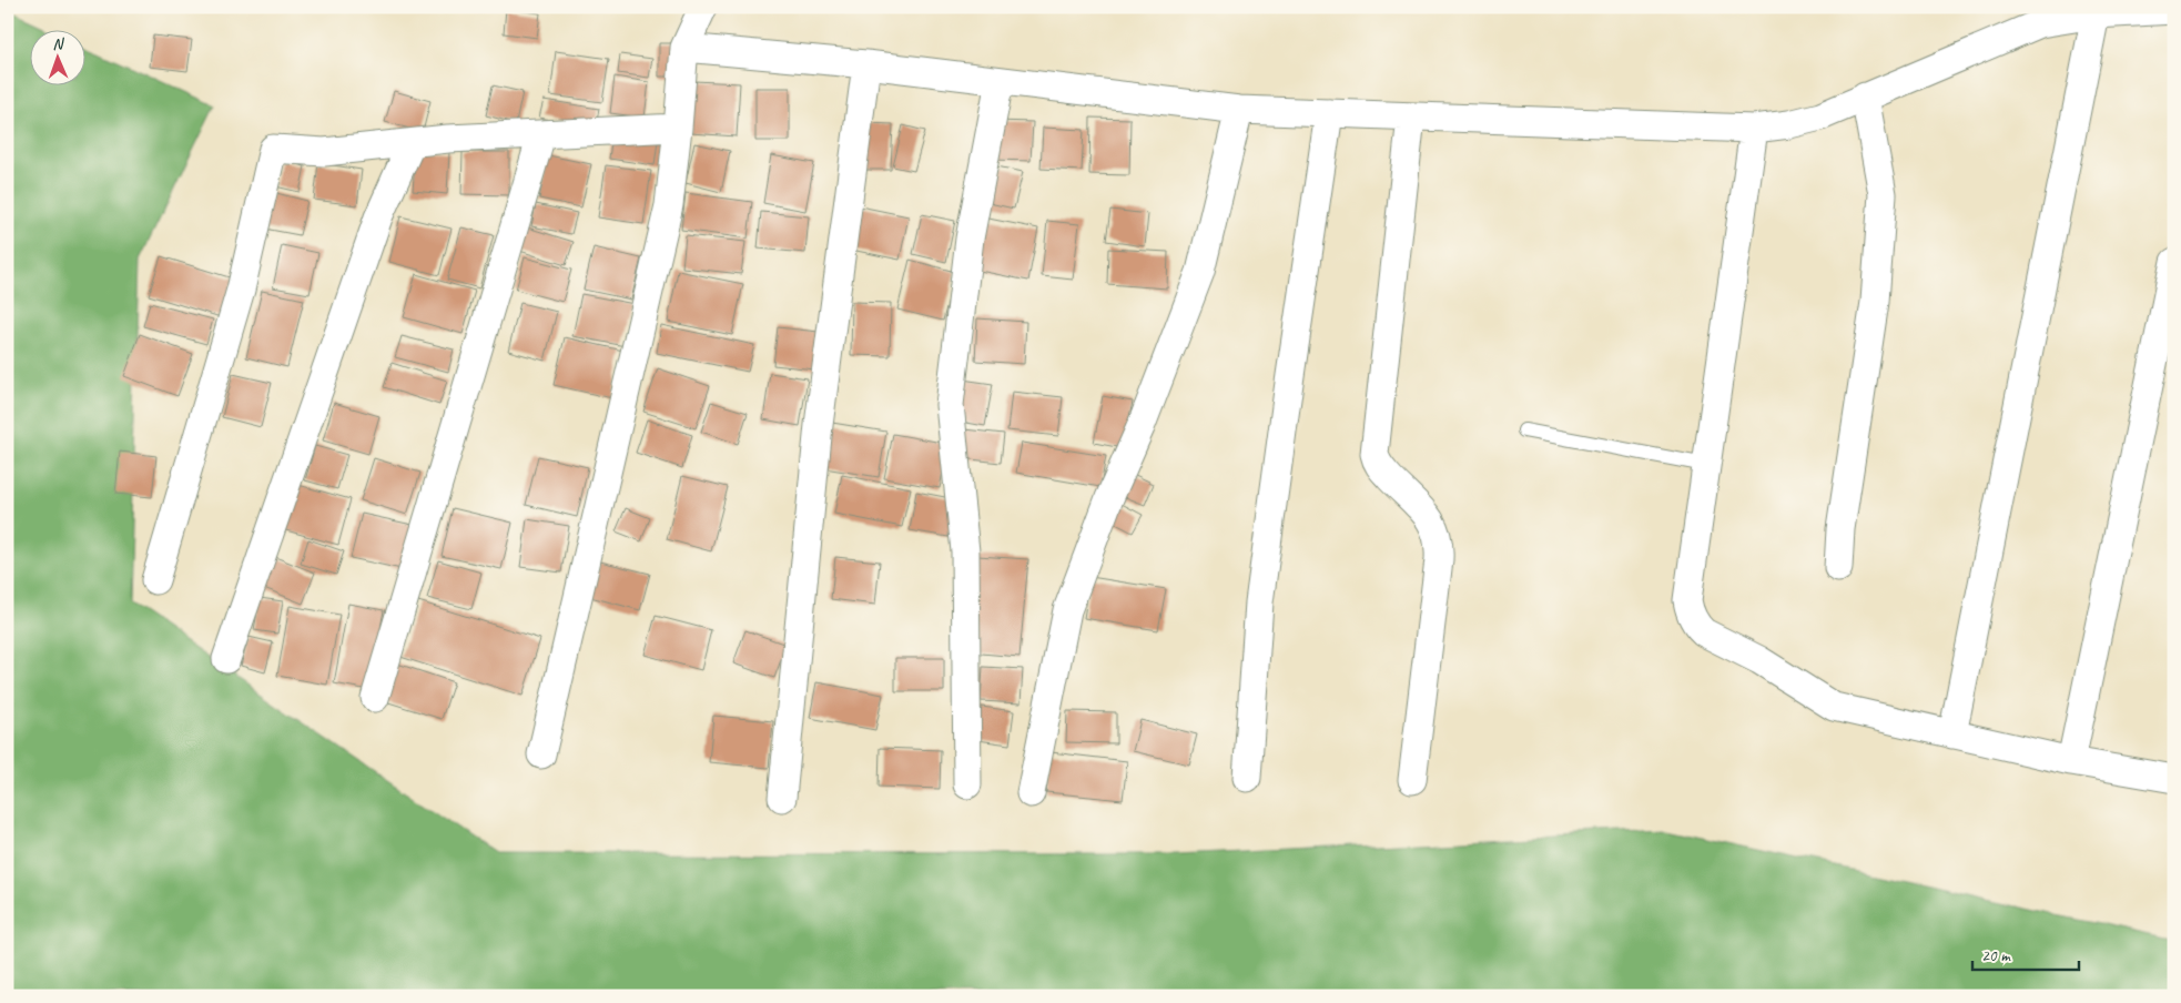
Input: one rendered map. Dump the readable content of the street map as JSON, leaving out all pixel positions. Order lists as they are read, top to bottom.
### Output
{
  "scale_bar": "20 m",
  "north": "top"
}
